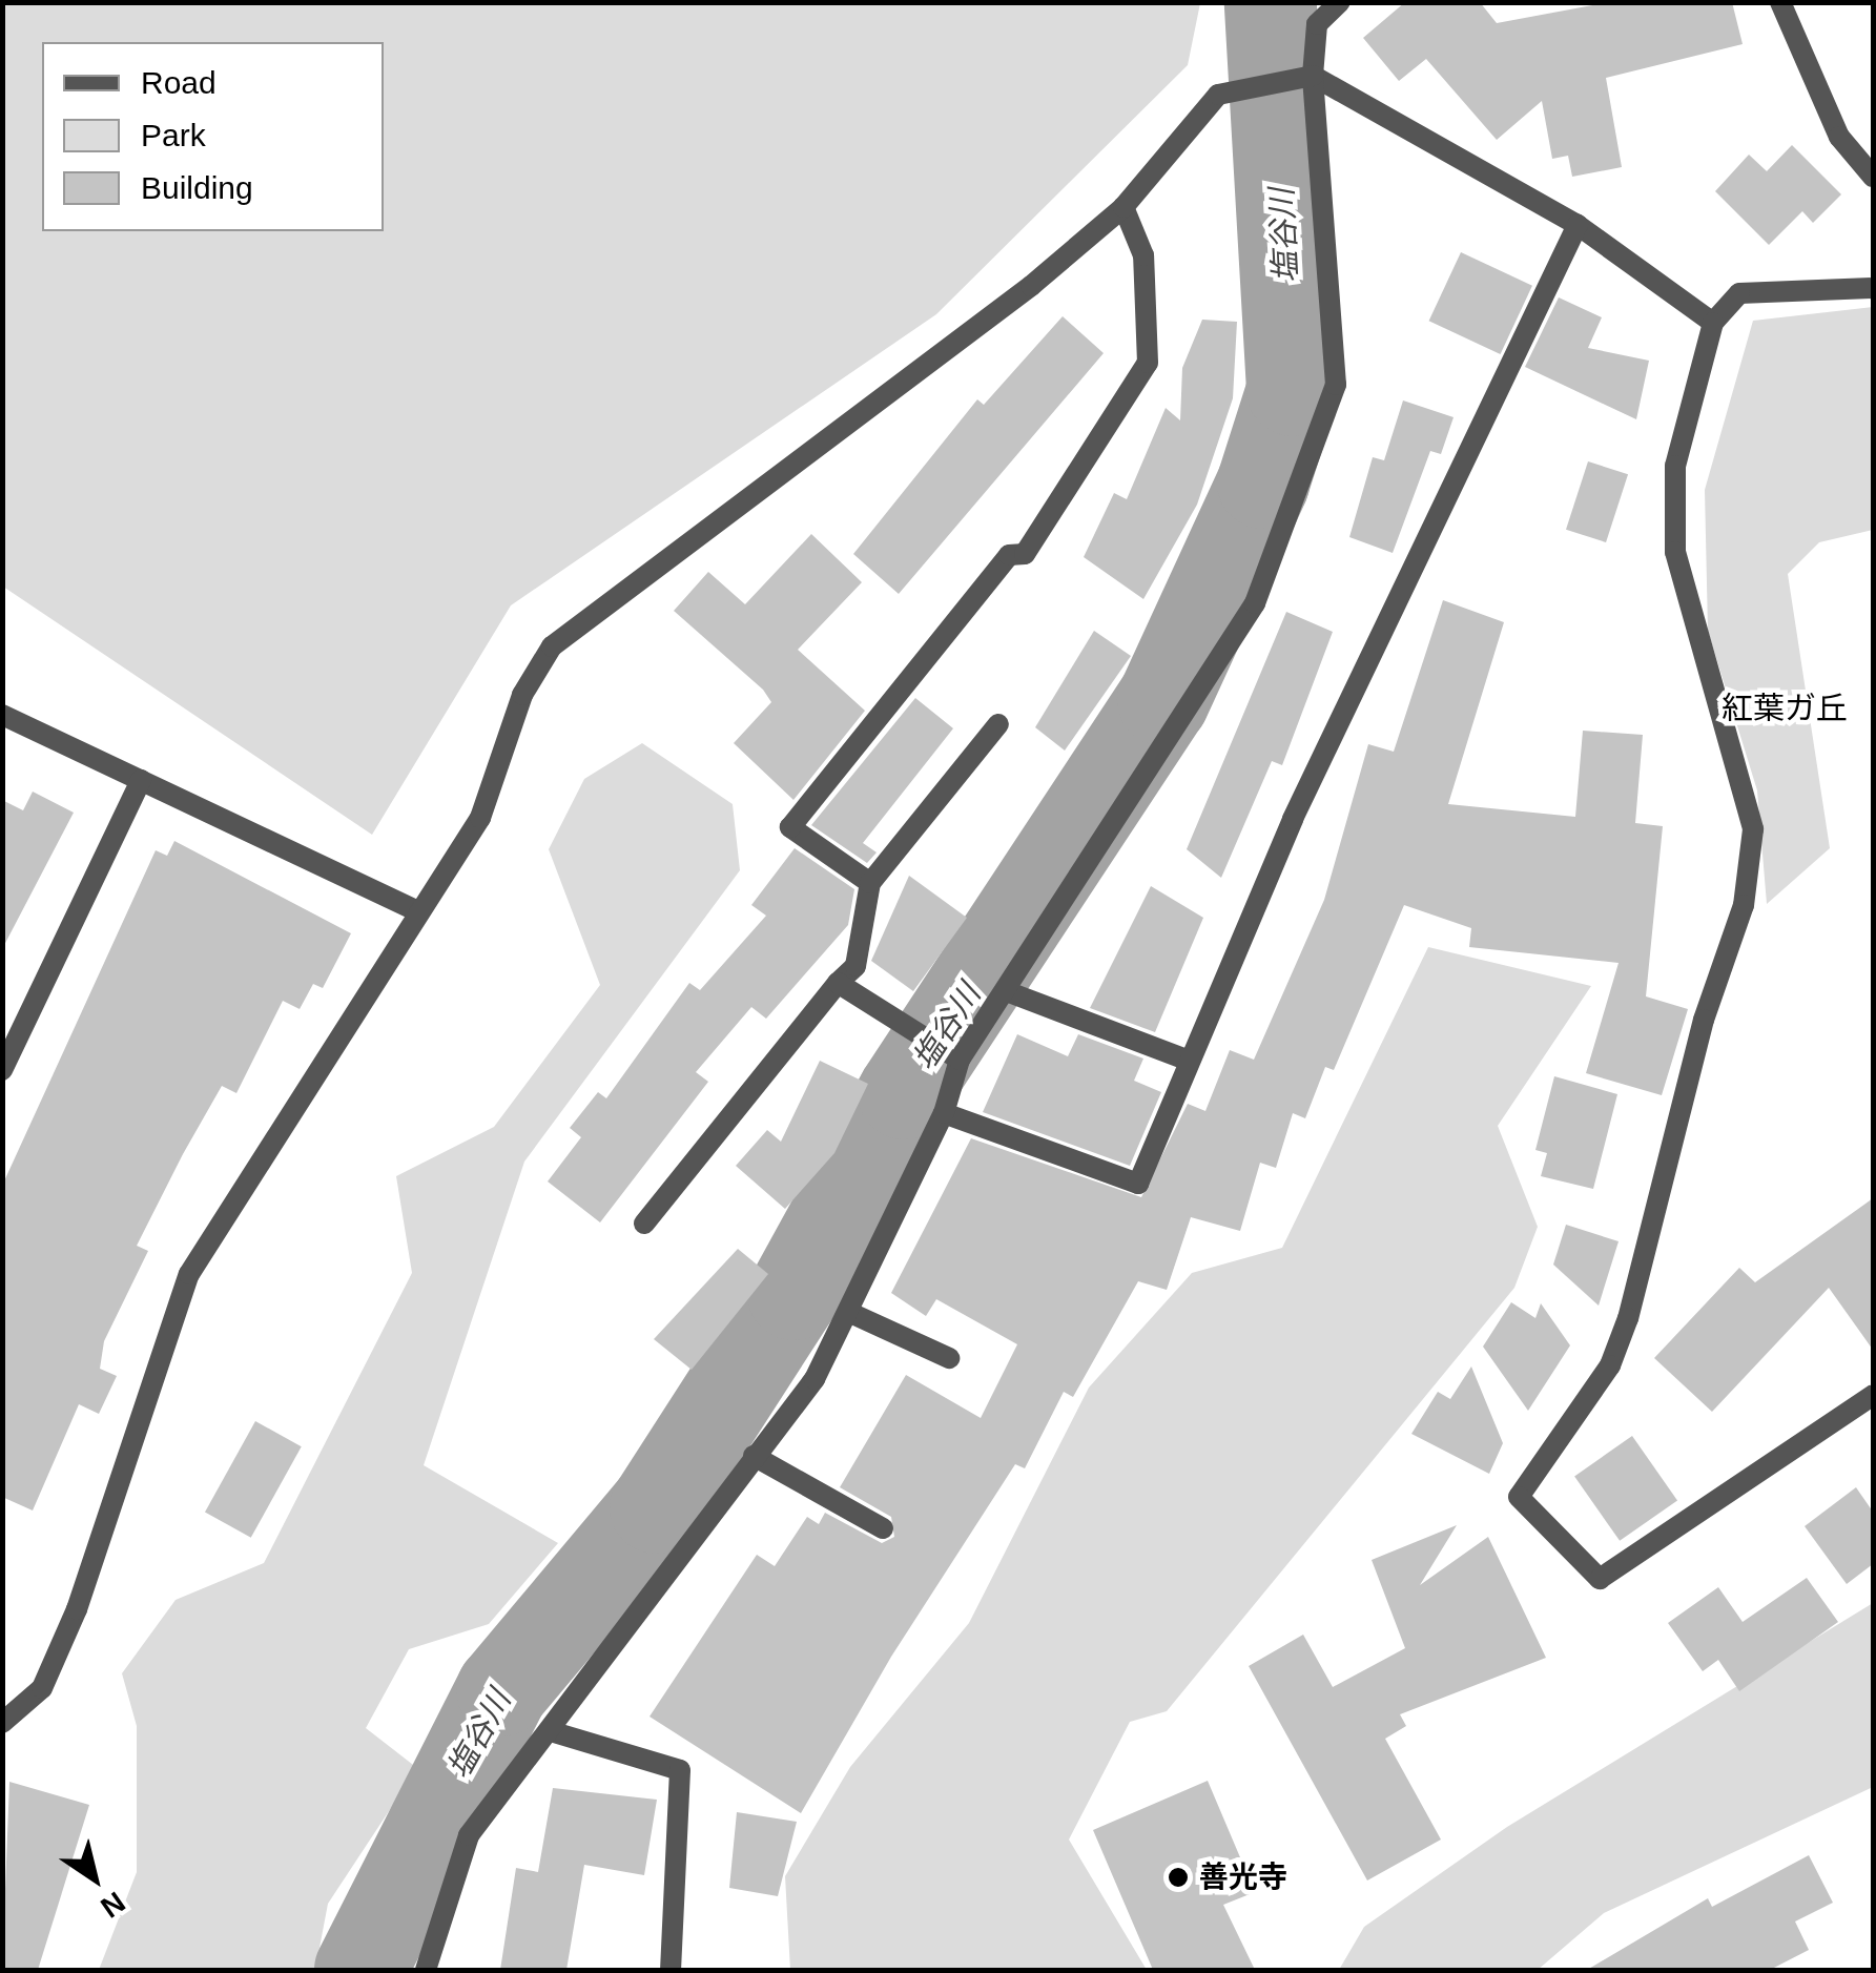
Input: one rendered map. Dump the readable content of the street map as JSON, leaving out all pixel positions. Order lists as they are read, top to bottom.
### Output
{
  "districts": ["紅葉ガ丘"],
  "water": ["塩谷川"],
  "places": ["善光寺"],
  "legend": ["Road", "Park", "Building"],
  "north": "bottom right"
}
